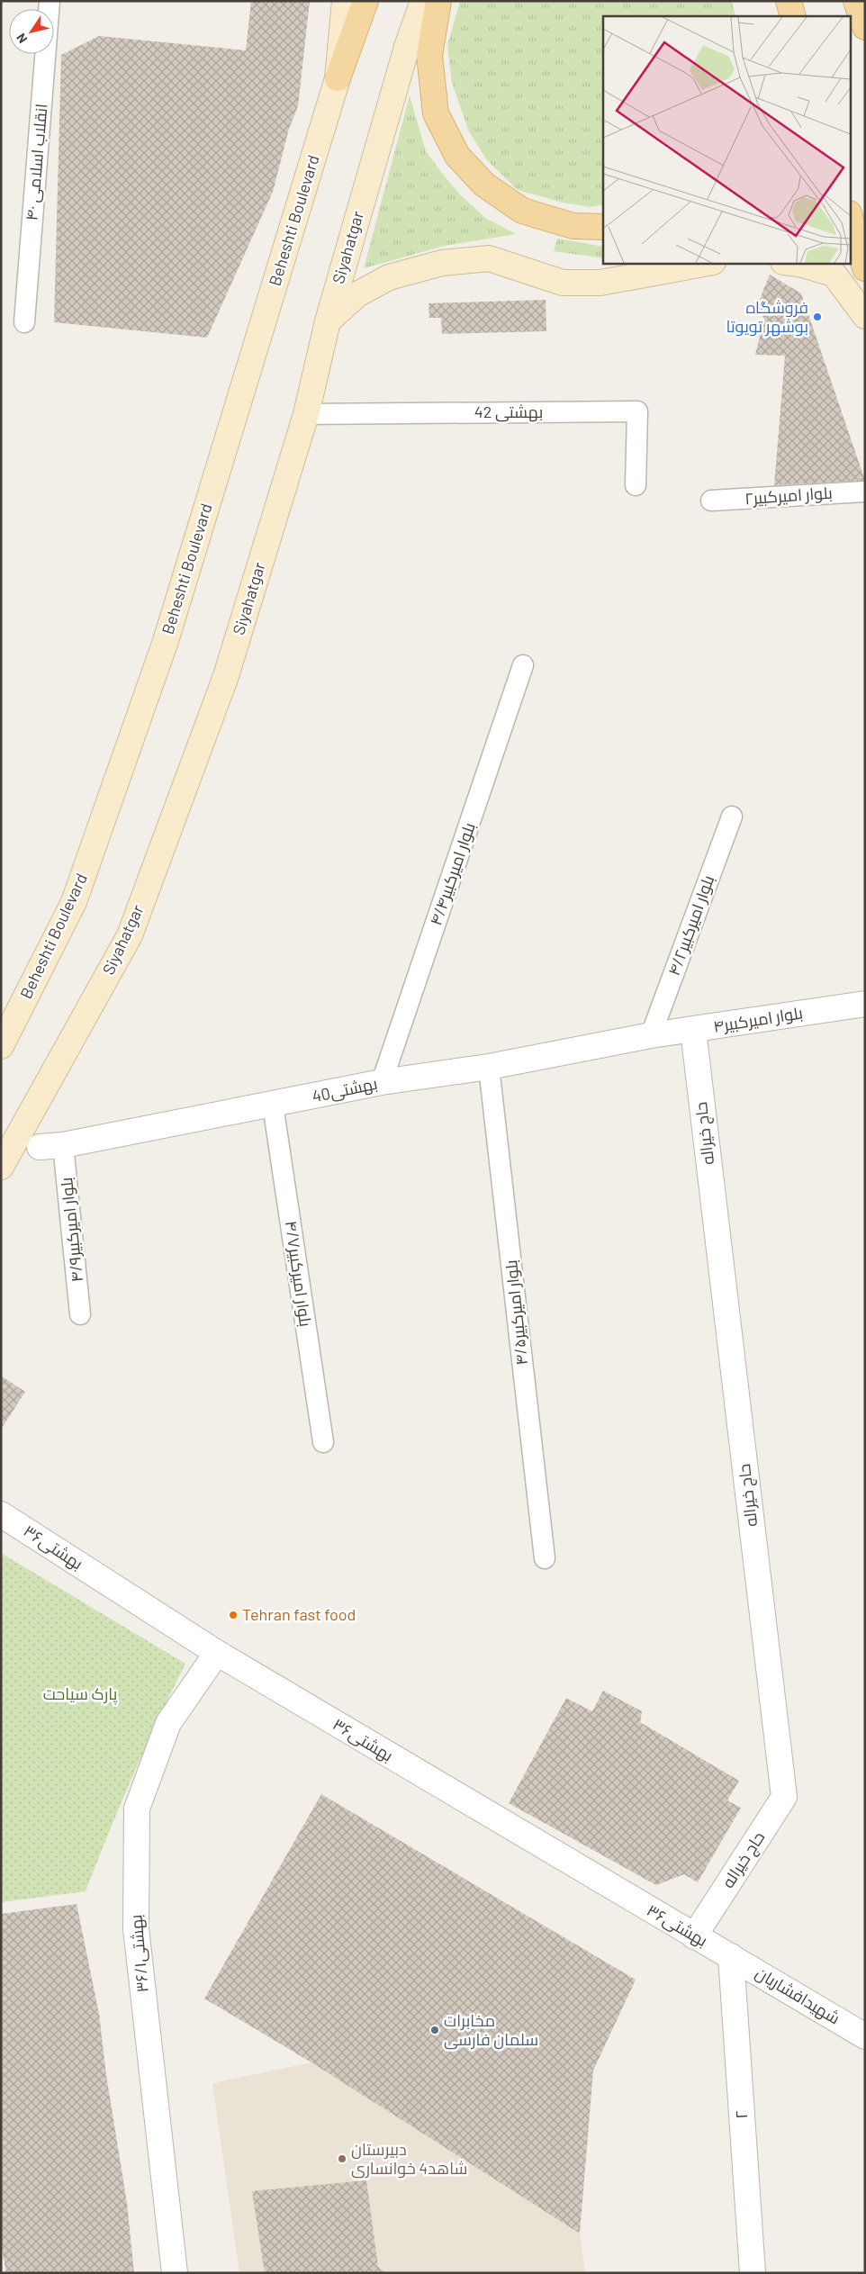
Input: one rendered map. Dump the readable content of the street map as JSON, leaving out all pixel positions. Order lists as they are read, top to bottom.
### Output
{
  "streets": {
    "main road": ["Beheshti Boulevard", "Siyahatgar"],
    "street": [
      "۴بلوار امیرکبیر",
      "40بهشتی",
      "حاج خیراله",
      "بهشتی۳۶",
      "بهشتی۳۶/۱",
      "شهیدافشاریان",
      "۲"
    ],
    "lane": [
      "انقلاب اسلامی ۴۰",
      "42 بهشتی",
      "۲بلوار امیرکبیر",
      "بلوار امیرکبیر۴/۴",
      "بلوار امیرکبیر۴/۲",
      "بلوار امیرکبیر۴/۹",
      "بلوار امیرکبیر۴/۷",
      "بلوار امیرکبیر۴/۵"
    ]
  },
  "crossings": [
    ["Siyahatgar", "42 بهشتی"],
    ["بلوار امیرکبیر۴/۴", "40بهشتی"],
    ["بلوار امیرکبیر۴/۲", "۴بلوار امیرکبیر"],
    ["بلوار امیرکبیر۴/۲", "40بهشتی"],
    ["۴بلوار امیرکبیر", "40بهشتی"],
    ["۴بلوار امیرکبیر", "حاج خیراله"],
    ["40بهشتی", "بلوار امیرکبیر۴/۹"],
    ["40بهشتی", "بلوار امیرکبیر۴/۷"],
    ["40بهشتی", "بلوار امیرکبیر۴/۵"],
    ["حاج خیراله", "بهشتی۳۶"],
    ["بهشتی۳۶", "بهشتی۳۶/۱"],
    ["بهشتی۳۶", "شهیدافشاریان"],
    ["بهشتی۳۶", "۲"],
    ["شهیدافشاریان", "۲"]
  ],
  "parks": ["پارک سیاحت"],
  "places": [
    "فروشگاه بوشهر تویوتا",
    "Tehran fast food",
    "مخابرات سلمان فارسی",
    "دبیرستان شاهد4 خوانساری"
  ],
  "north": "bottom left"
}
